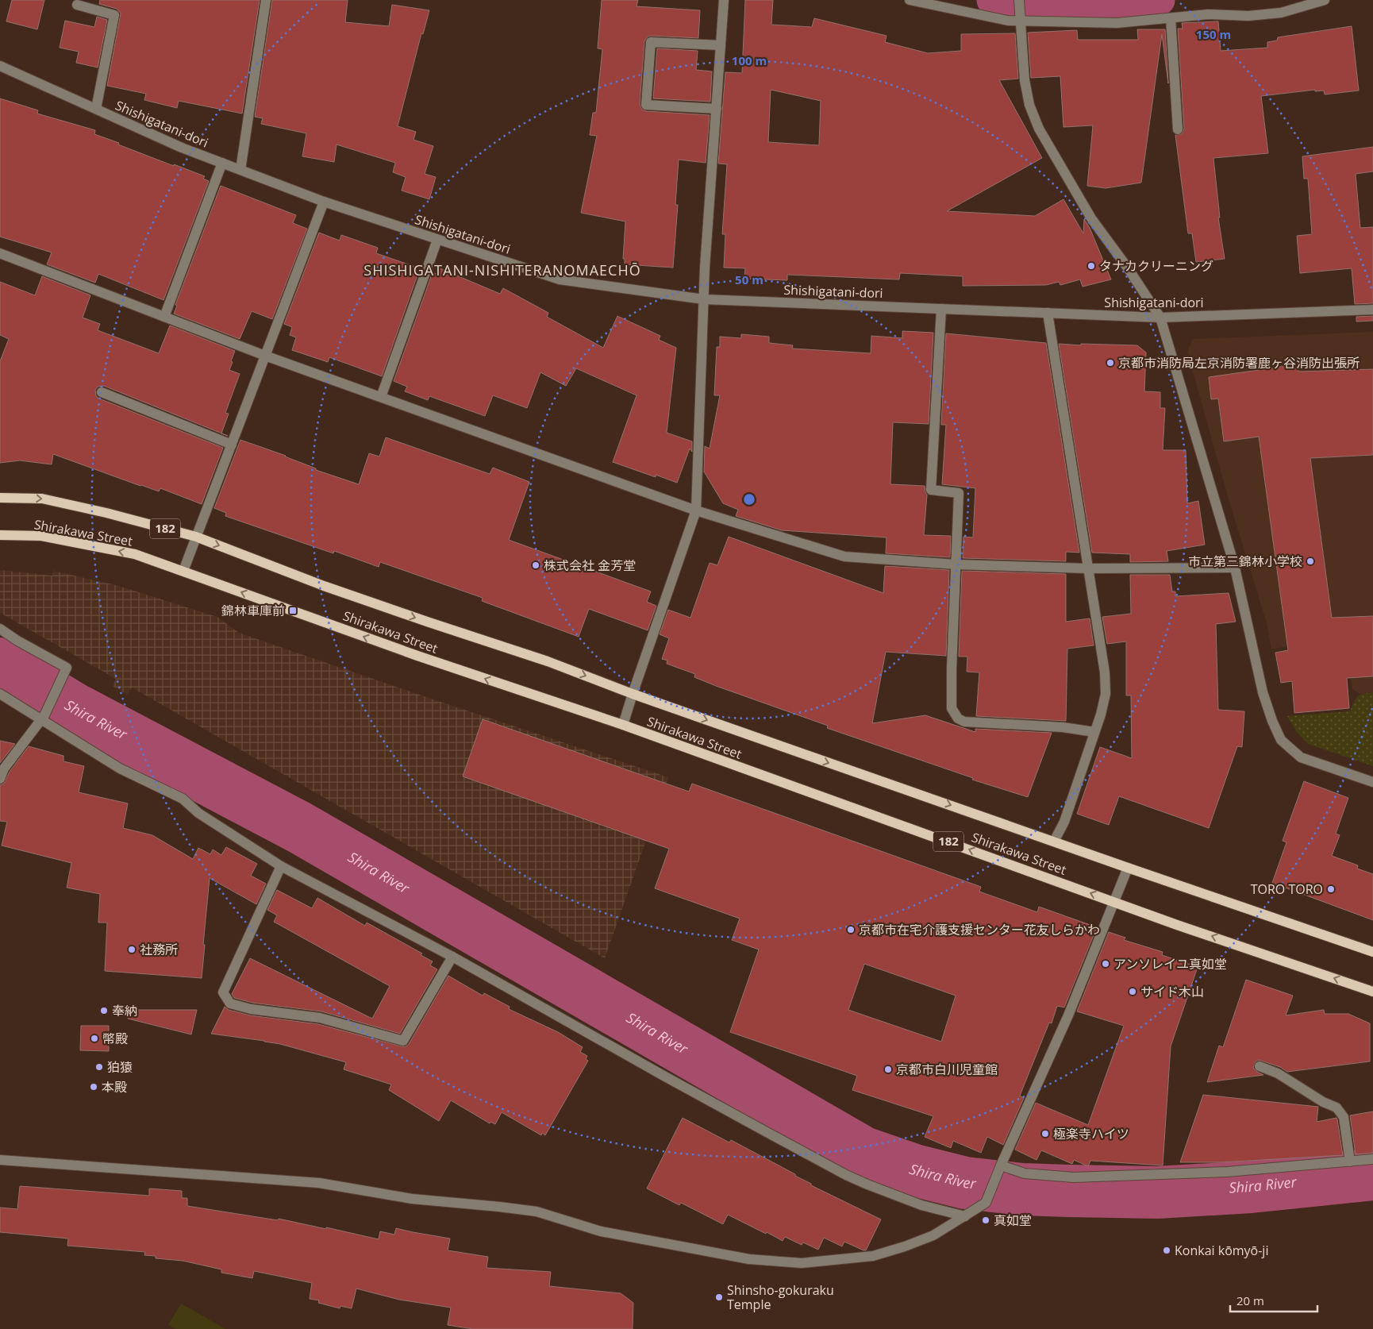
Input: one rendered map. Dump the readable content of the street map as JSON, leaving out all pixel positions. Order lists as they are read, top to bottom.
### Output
{
  "streets": {
    "main road": ["182", "Shirakawa Street"],
    "street": ["Shishigatani-dori"]
  },
  "districts": ["SHISHIGATANI-NISHITERANOMAECHŌ"],
  "water": ["Shira River"],
  "places": {
    "other": [
      "タナカクリーニング",
      "京都市消防局左京消防署鹿ヶ谷消防出張所",
      "市立第三錦林小学校",
      "株式会社 金芳堂",
      "TORO TORO",
      "京都市在宅介護支援センター花友しらかわ",
      "社務所",
      "アンソレイユ真如堂",
      "サイド木山",
      "奉納",
      "幣殿",
      "狛猿",
      "京都市白川児童館",
      "本殿",
      "極楽寺ハイツ",
      "真如堂",
      "Konkai kōmyō-ji",
      "Shinsho-gokuraku Temple"
    ],
    "transit": ["錦林車庫前"]
  },
  "scale_bar": "20 m",
  "rings": ["150 m", "100 m", "50 m"]
}
